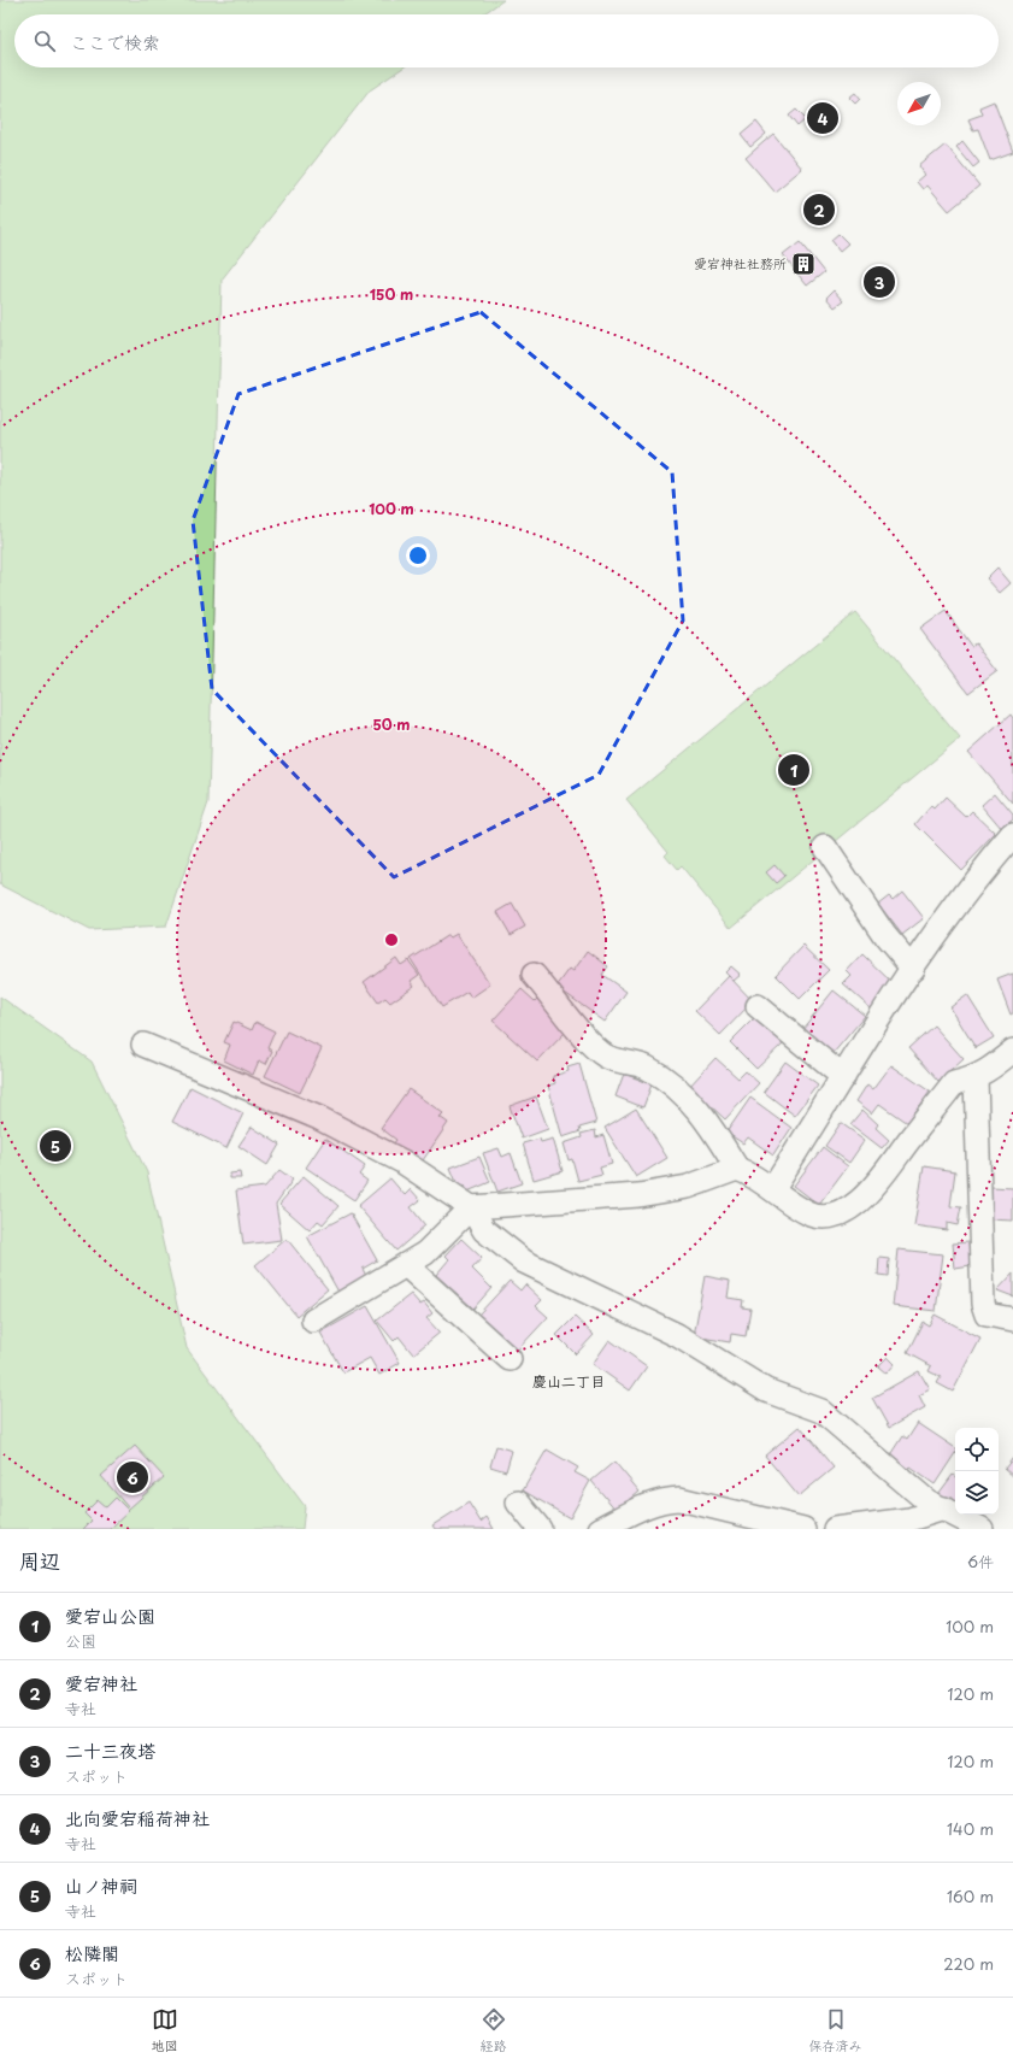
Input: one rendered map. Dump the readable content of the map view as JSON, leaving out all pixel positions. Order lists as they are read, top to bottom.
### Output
{
  "districts": ["慶山二丁目"],
  "places": {
    "building": ["愛宕神社社務所"]
  },
  "north": "bottom left",
  "page": {
    "search": "ここで検索",
    "pins": [
      "4",
      "2",
      "3",
      "1",
      "5",
      "6"
    ],
    "heading": ["周辺", "6件"],
    "list": [
      {
        "mark": "1",
        "name": "愛宕山公園",
        "note": "公園",
        "value": "100 m"
      },
      {
        "mark": "2",
        "name": "愛宕神社",
        "note": "寺社",
        "value": "120 m"
      },
      {
        "mark": "3",
        "name": "二十三夜塔",
        "note": "スポット",
        "value": "120 m"
      },
      {
        "mark": "4",
        "name": "北向愛宕稲荷神社",
        "note": "寺社",
        "value": "140 m"
      },
      {
        "mark": "5",
        "name": "山ノ神祠",
        "note": "寺社",
        "value": "160 m"
      },
      {
        "mark": "6",
        "name": "松隣閣",
        "note": "スポット",
        "value": "220 m"
      }
    ],
    "nav": ["地図", "経路", "保存済み"]
  },
  "rings": ["150 m", "100 m", "50 m"]
}
